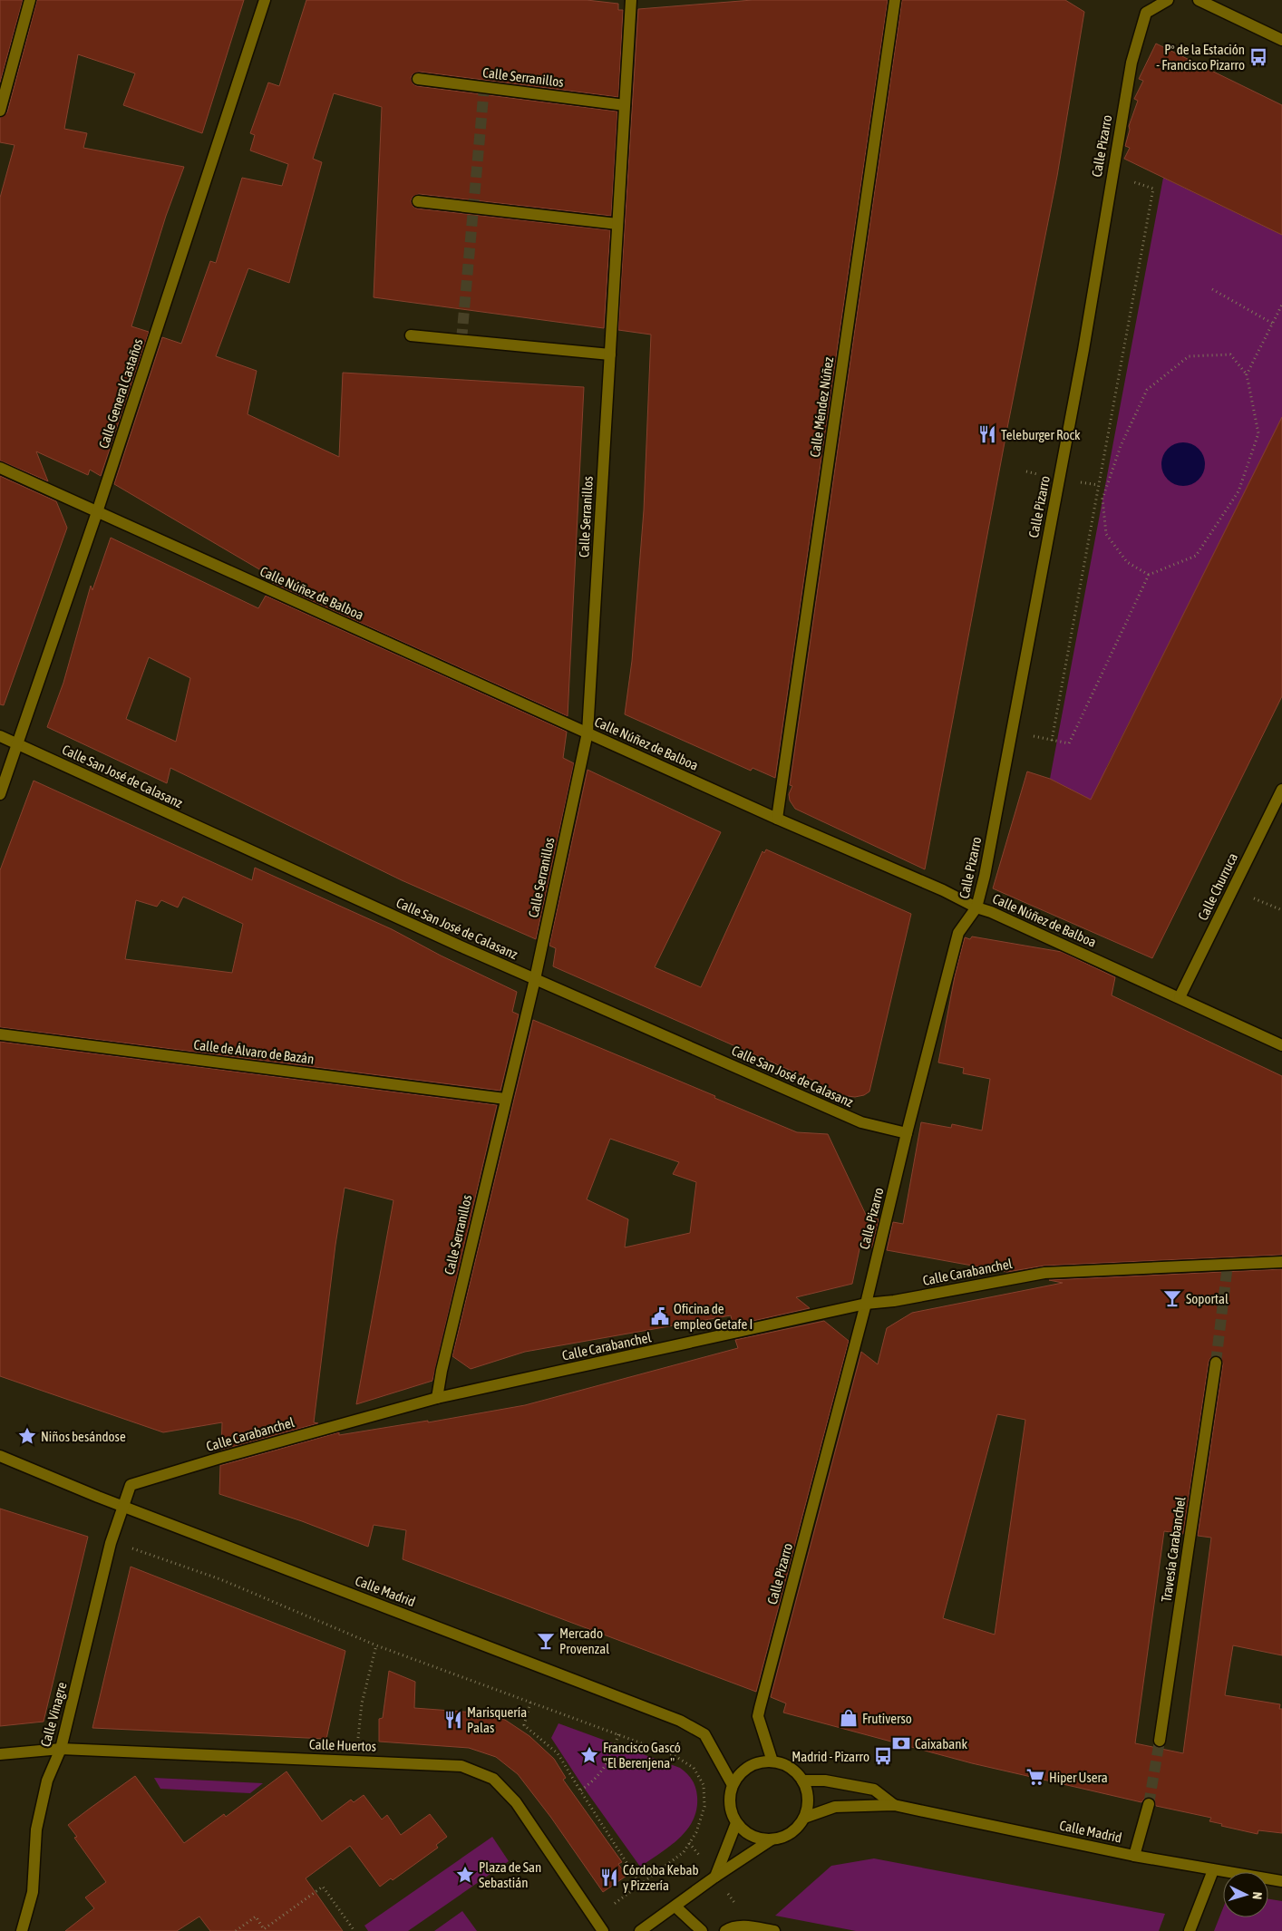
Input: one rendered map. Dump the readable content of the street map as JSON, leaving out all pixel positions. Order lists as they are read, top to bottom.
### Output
{
  "streets": {
    "street": [
      "Calle Serranillos",
      "Calle Pizarro",
      "Calle General Castaños",
      "Calle Méndez Núñez",
      "Calle Núñez de Balboa",
      "Calle San José de Calasanz",
      "Calle Churruca",
      "Calle de Álvaro de Bazán",
      "Calle Carabanchel",
      "Travesía Carabanchel",
      "Calle Madrid",
      "Calle Vinagre",
      "Calle Huertos"
    ]
  },
  "crossings": [
    ["Calle Serranillos", "Calle Núñez de Balboa"],
    ["Calle Serranillos", "Calle San José de Calasanz"],
    ["Calle Serranillos", "Calle de Álvaro de Bazán"],
    ["Calle Serranillos", "Calle Carabanchel"],
    ["Calle Pizarro", "Calle Núñez de Balboa"],
    ["Calle Pizarro", "Calle San José de Calasanz"],
    ["Calle Pizarro", "Calle Carabanchel"],
    ["Calle Pizarro", "Calle Madrid"],
    ["Calle General Castaños", "Calle Núñez de Balboa"],
    ["Calle General Castaños", "Calle San José de Calasanz"],
    ["Calle Méndez Núñez", "Calle Núñez de Balboa"],
    ["Calle Núñez de Balboa", "Calle Churruca"],
    ["Calle Carabanchel", "Calle Madrid"],
    ["Calle Carabanchel", "Calle Vinagre"],
    ["Calle Madrid", "Calle Vinagre"],
    ["Calle Vinagre", "Calle Huertos"]
  ],
  "places": {
    "bus stop": ["Pº de la Estación - Francisco Pizarro", "Madrid - Pizarro"],
    "restaurant": ["Teleburger Rock", "Marisquería Palas", "Córdoba Kebab y Pizzería"],
    "bar": ["Soportal", "Mercado Provenzal"],
    "public building": ["Oficina de empleo Getafe I"],
    "place": ["Niños besándose", "Francisco Gascó \"El Berenjena\"", "Plaza de San Sebastián"],
    "shop": ["Frutiverso"],
    "bank": ["Caixabank"],
    "supermarket": ["Hiper Usera"]
  },
  "north": "right"
}
